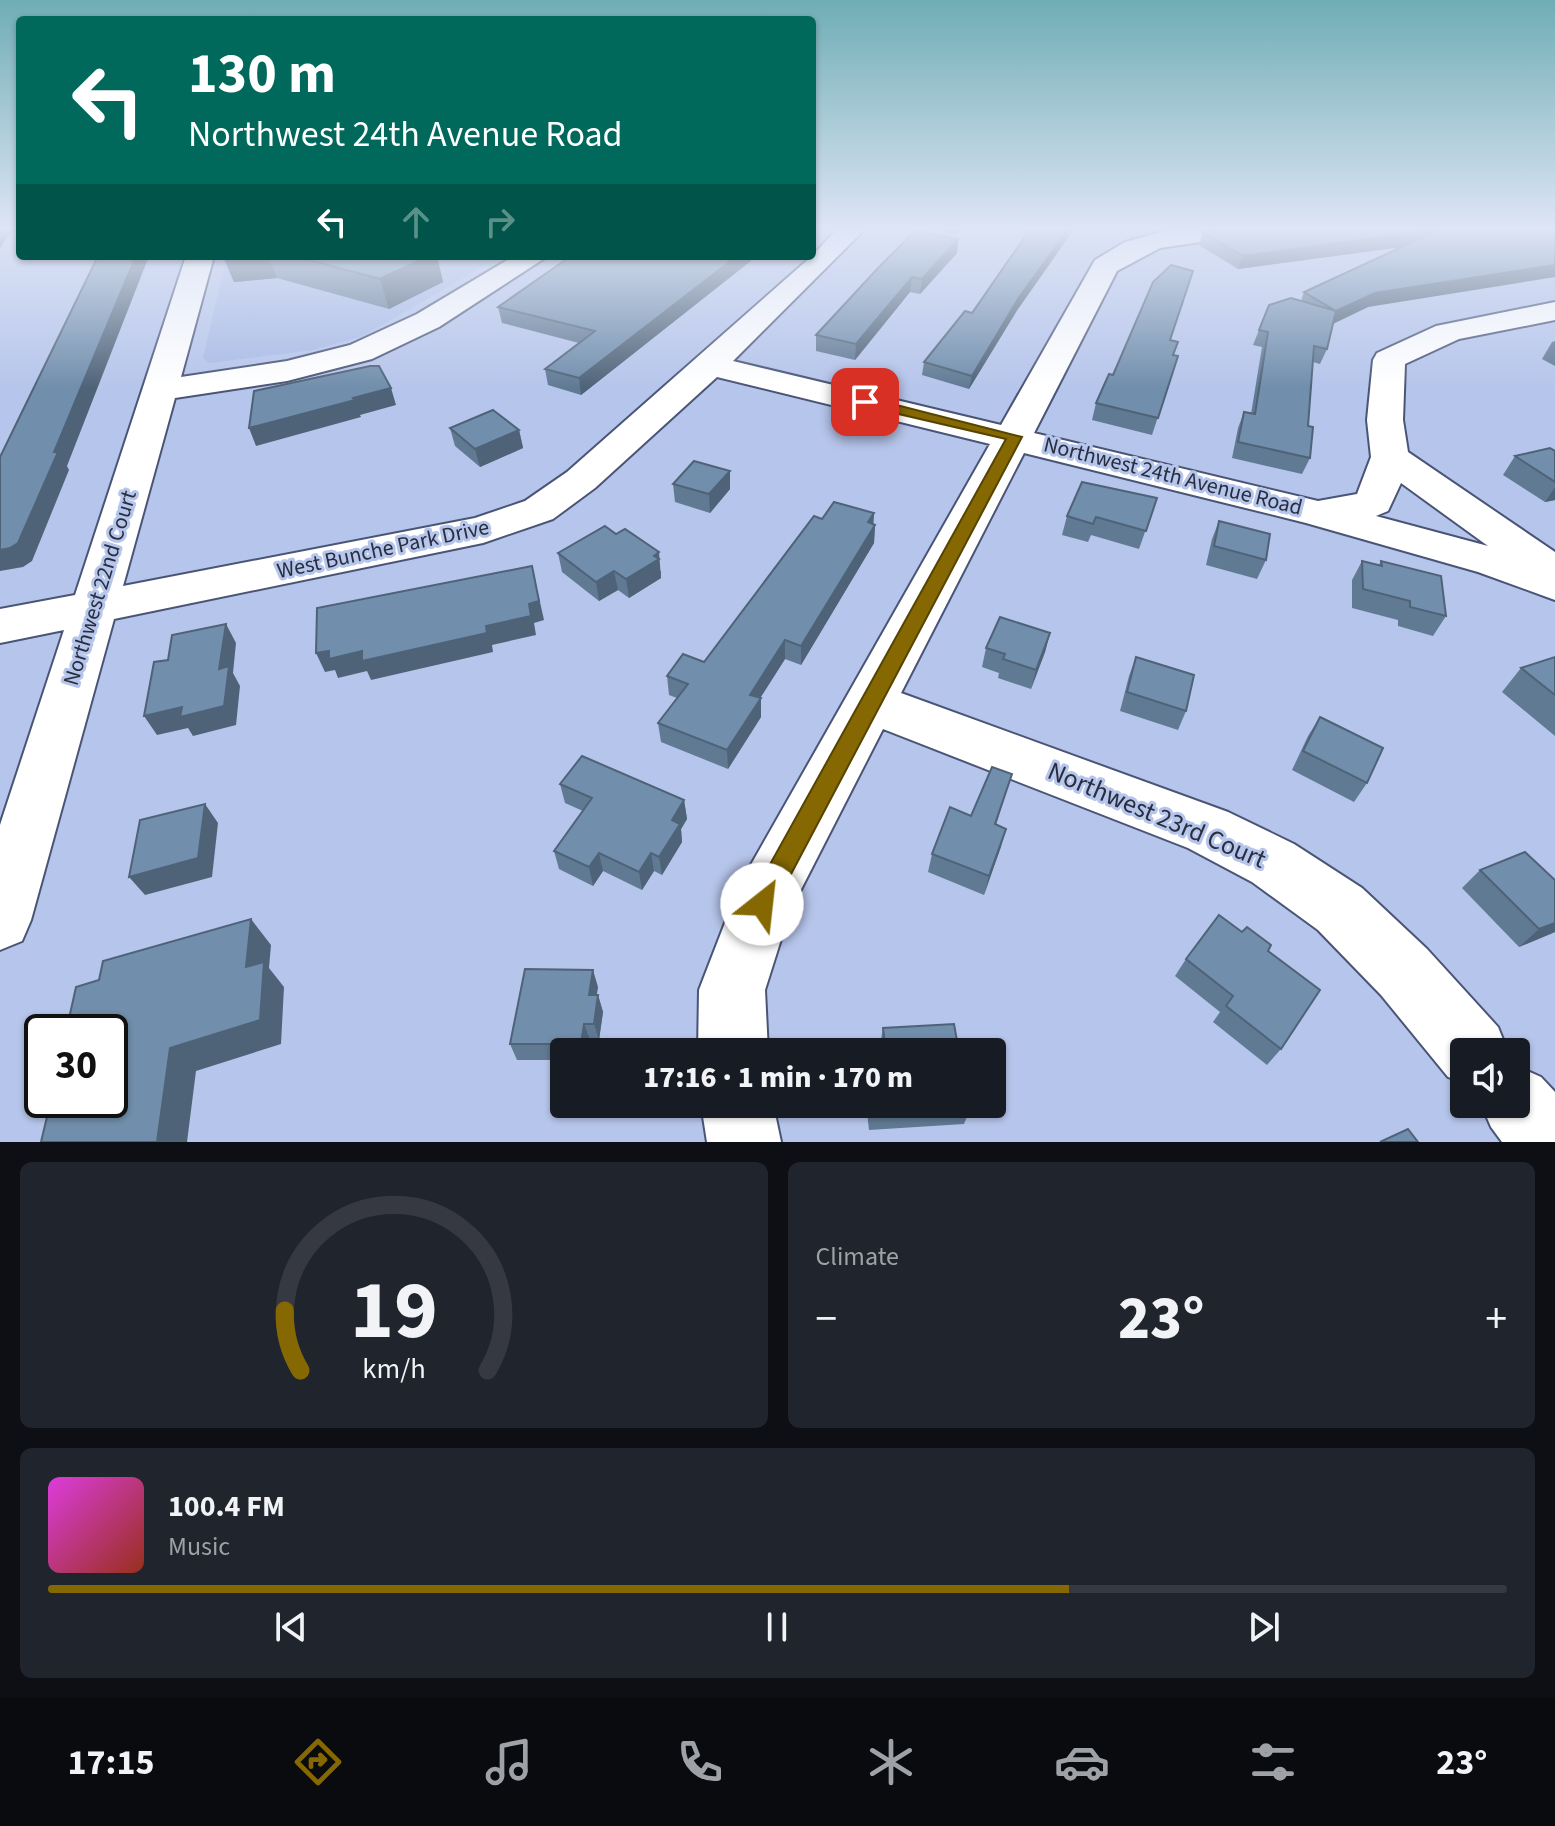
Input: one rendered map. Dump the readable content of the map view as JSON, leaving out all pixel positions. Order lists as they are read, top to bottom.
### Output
{
  "streets": {
    "street": [
      "Northwest 24th Avenue Road",
      "West Bunche Park Drive",
      "Northwest 22nd Court",
      "Northwest 23rd Court"
    ]
  },
  "crossings": [
    ["Northwest 24th Avenue Road", "West Bunche Park Drive"],
    ["West Bunche Park Drive", "Northwest 22nd Court"]
  ],
  "page": {
    "turn": ["130 m", "Northwest 24th Avenue Road"],
    "limit": "30",
    "trip": "17:16 · 1 min · 170 m",
    "tile": "Climate",
    "heat": ["−", "23°", "+"],
    "song": ["100.4 FM", "Music"],
    "tabs": ["17:15", "23°"],
    "gauge": ["19", "km/h"]
  }
}
